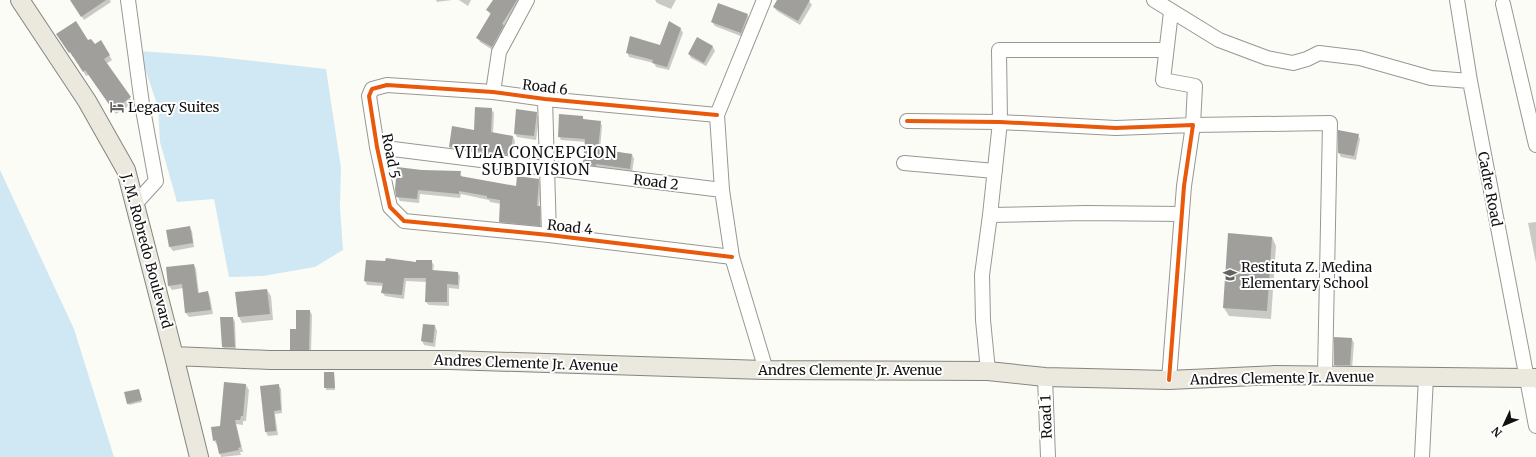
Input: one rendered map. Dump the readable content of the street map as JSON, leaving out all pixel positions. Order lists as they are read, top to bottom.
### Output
{
  "streets": {
    "main road": ["J. M. Robredo Boulevard", "Andres Clemente Jr. Avenue"],
    "street": [
      "Road 6",
      "Road 5",
      "Road 2",
      "Cadre Road",
      "Road 4",
      "Road 1"
    ]
  },
  "crossings": [
    ["Road 6", "Road 5"],
    ["Road 5", "Road 2"],
    ["Road 5", "Road 4"],
    ["Cadre Road", "Andres Clemente Jr. Avenue"],
    ["J. M. Robredo Boulevard", "Andres Clemente Jr. Avenue"],
    ["Andres Clemente Jr. Avenue", "Road 1"]
  ],
  "districts": ["VILLA CONCEPCION SUBDIVISION"],
  "places": {
    "hotel": ["Legacy Suites"],
    "school or university": ["Restituta Z. Medina Elementary School"]
  },
  "north": "bottom left"
}
